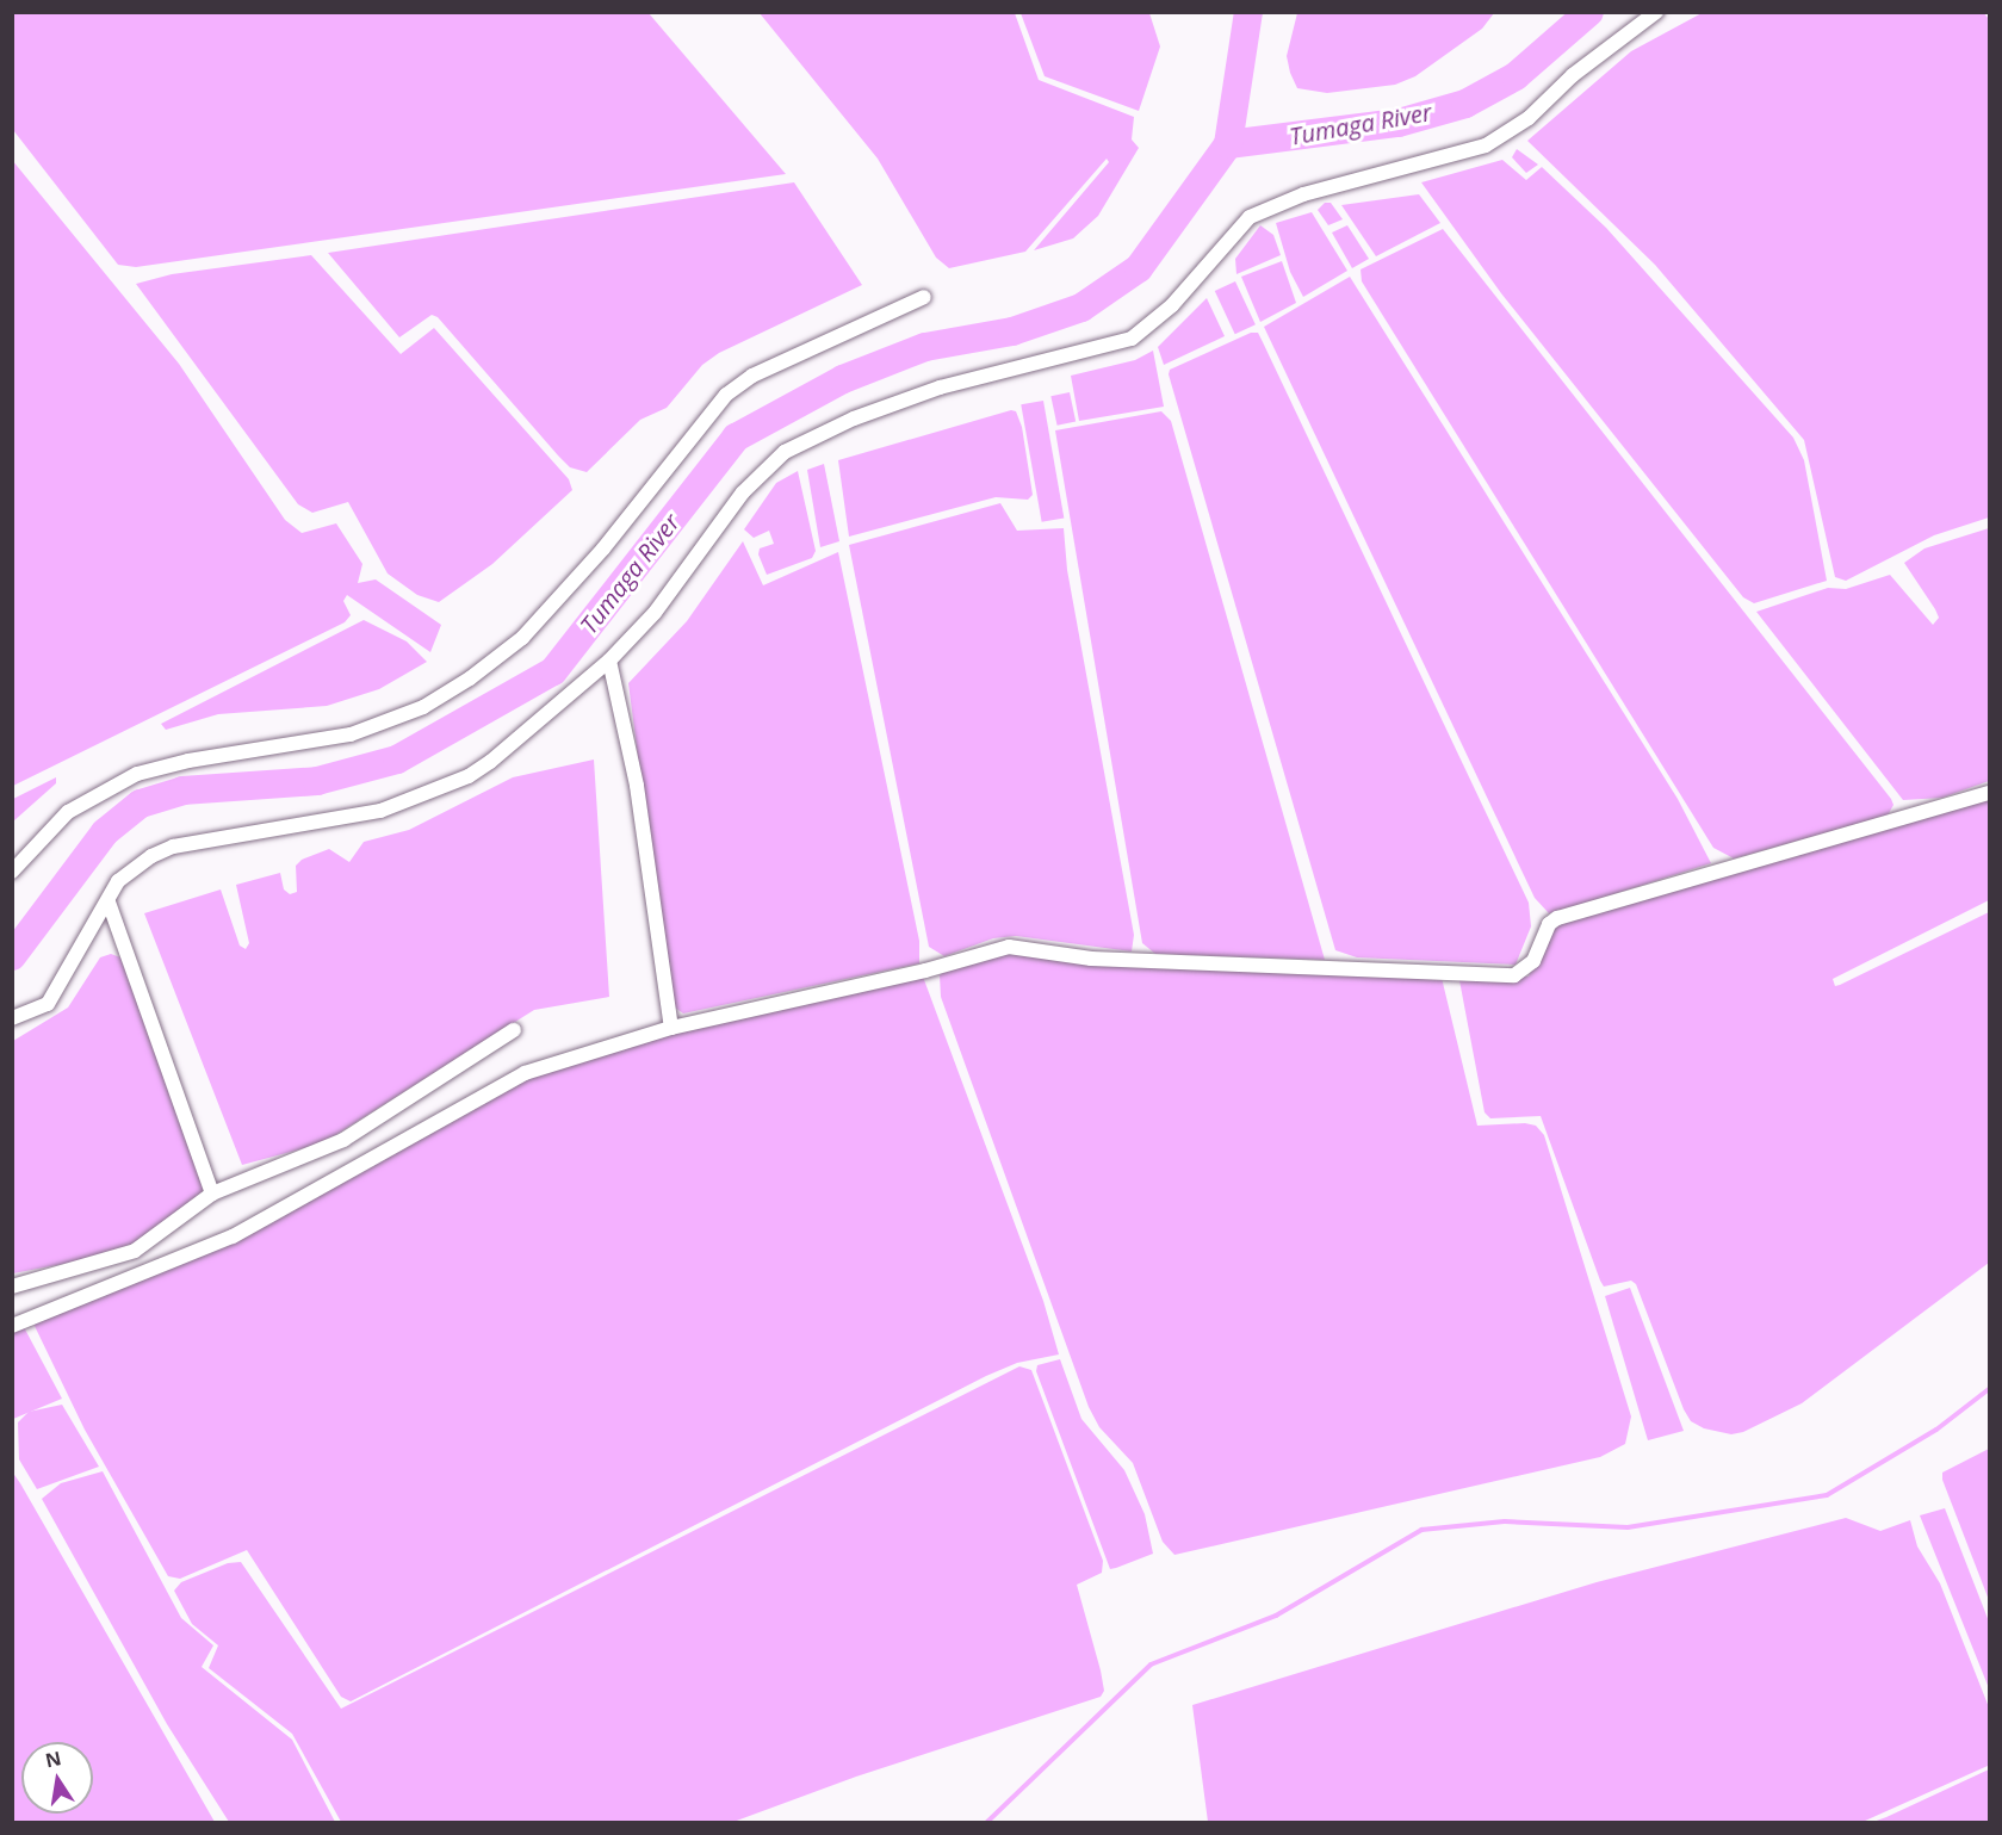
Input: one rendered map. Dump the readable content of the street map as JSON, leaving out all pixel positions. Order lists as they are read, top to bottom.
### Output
{
  "water": ["Tumaga River"],
  "north": "top"
}
